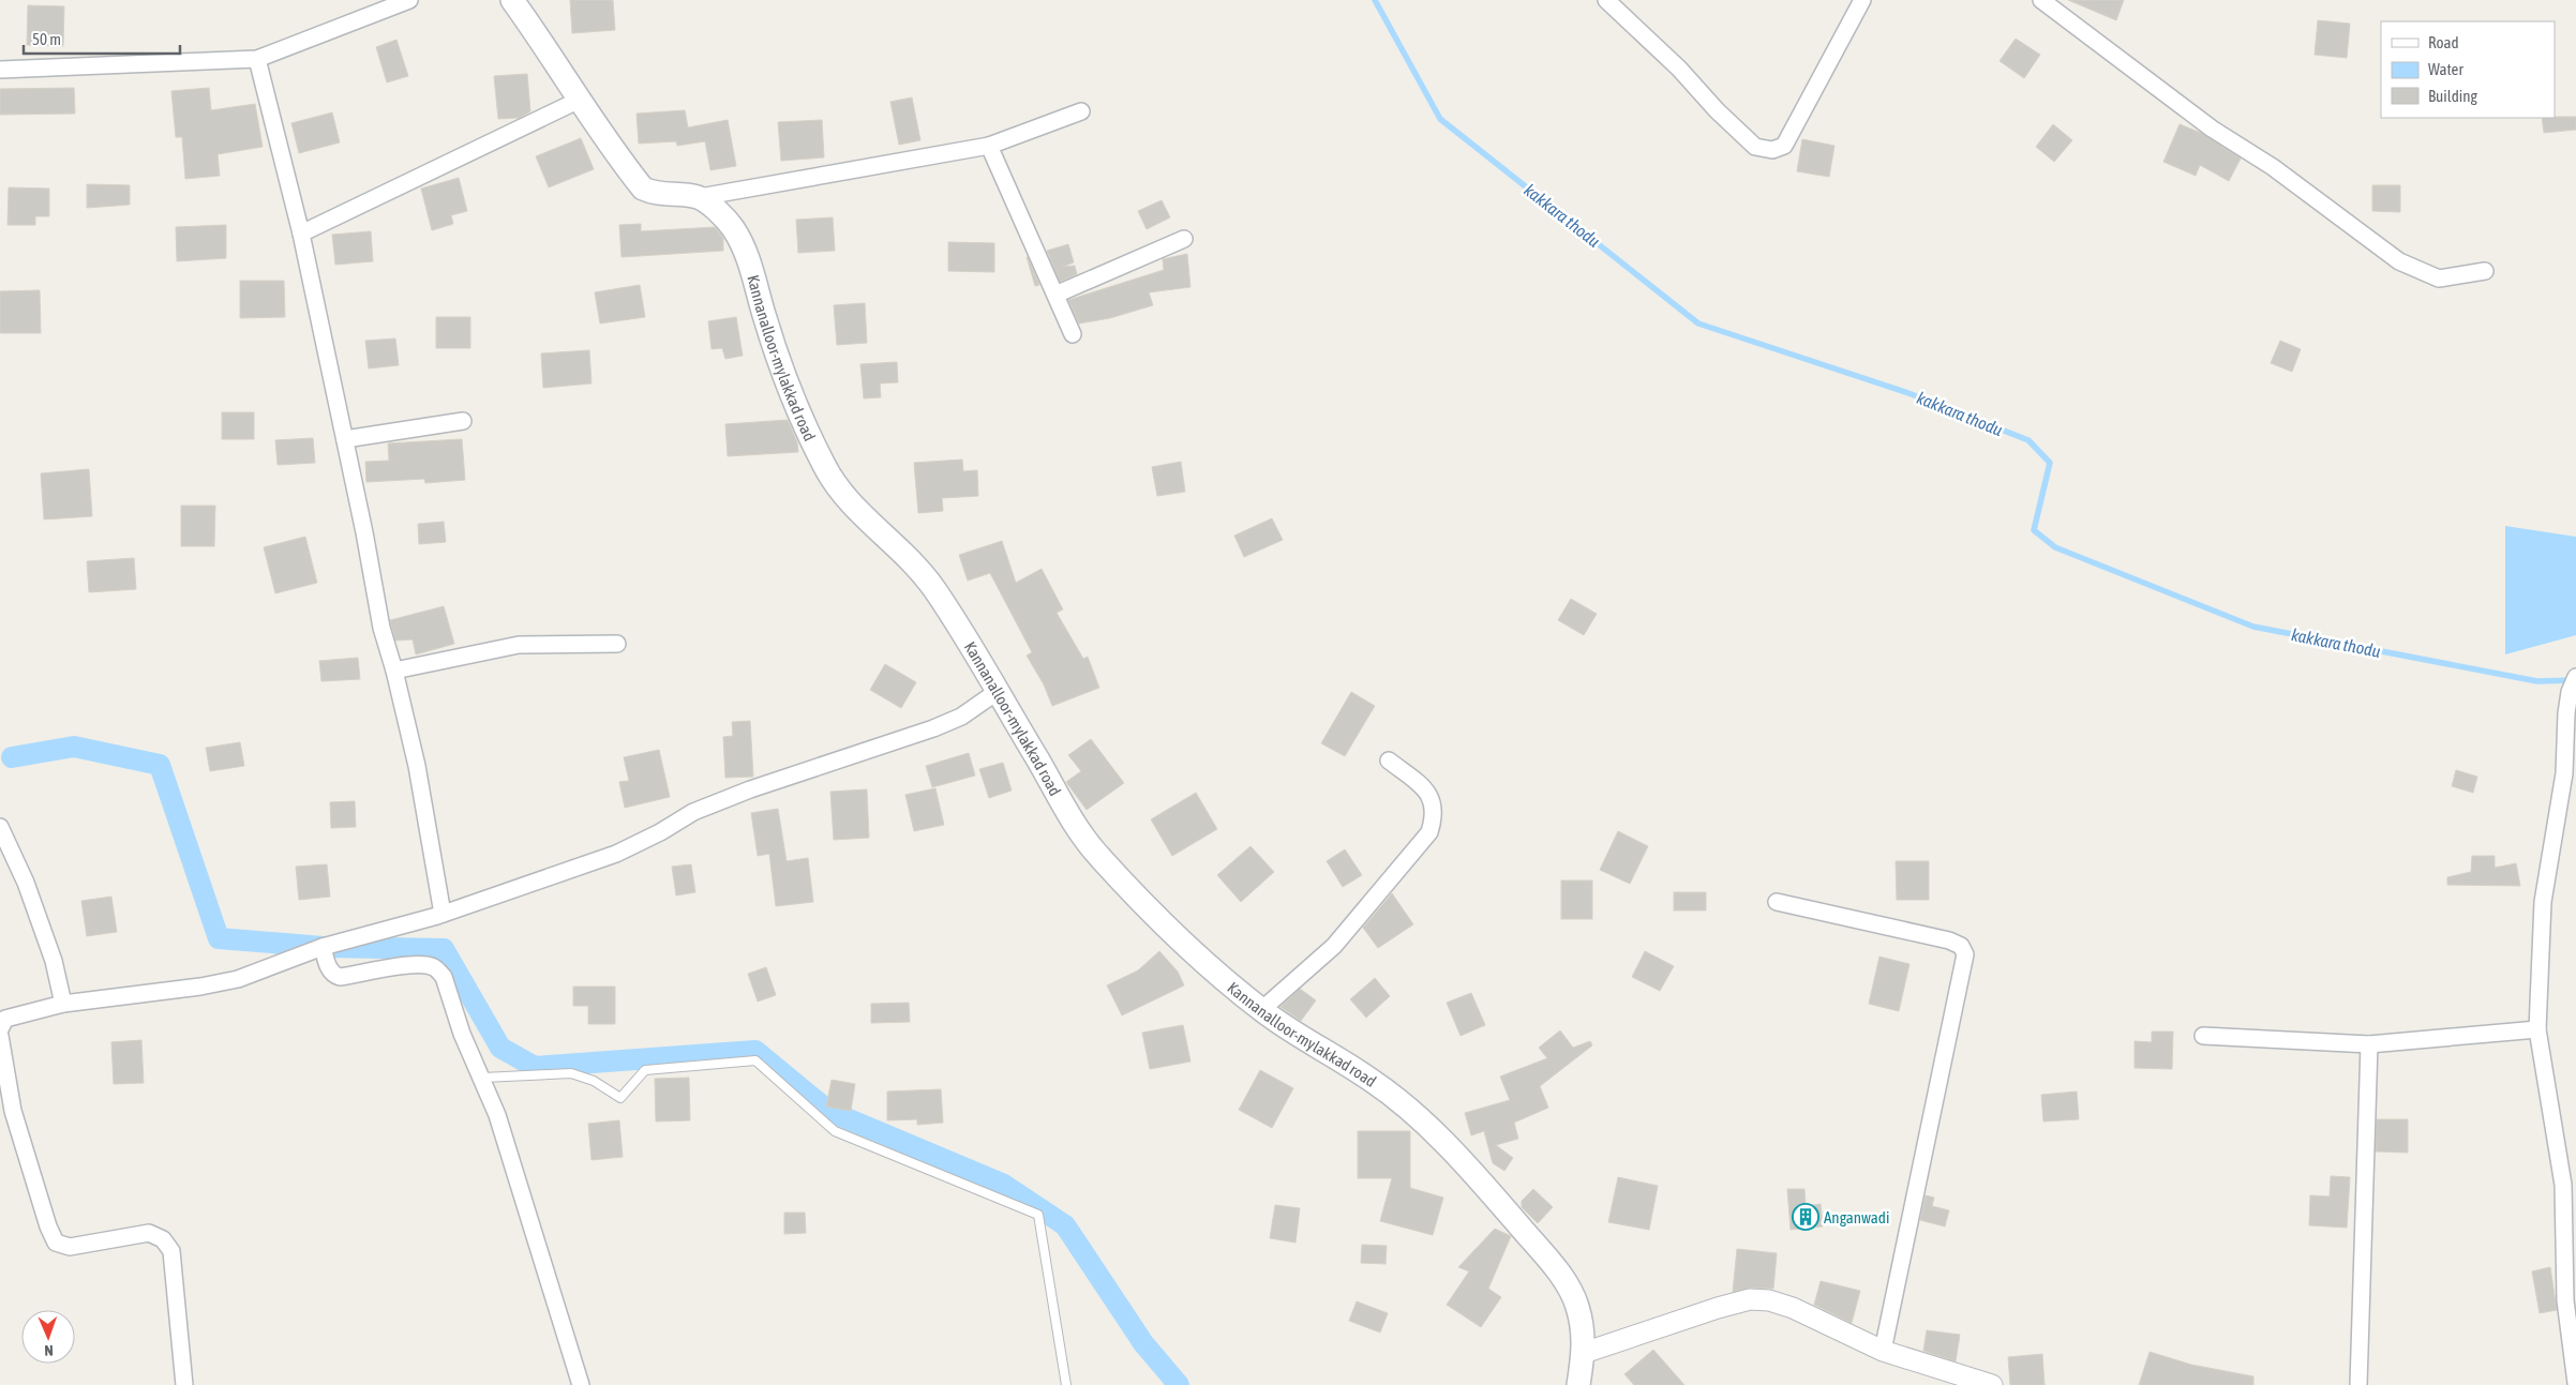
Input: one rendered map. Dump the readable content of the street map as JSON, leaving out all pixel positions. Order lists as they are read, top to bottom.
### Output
{
  "streets": {
    "main road": ["Kannanalloor-mylakkad road"]
  },
  "water": ["kakkara thodu"],
  "places": {
    "building": ["Anganwadi"]
  },
  "legend": ["Road", "Water", "Building"],
  "scale_bar": "50 m",
  "north": "bottom"
}
